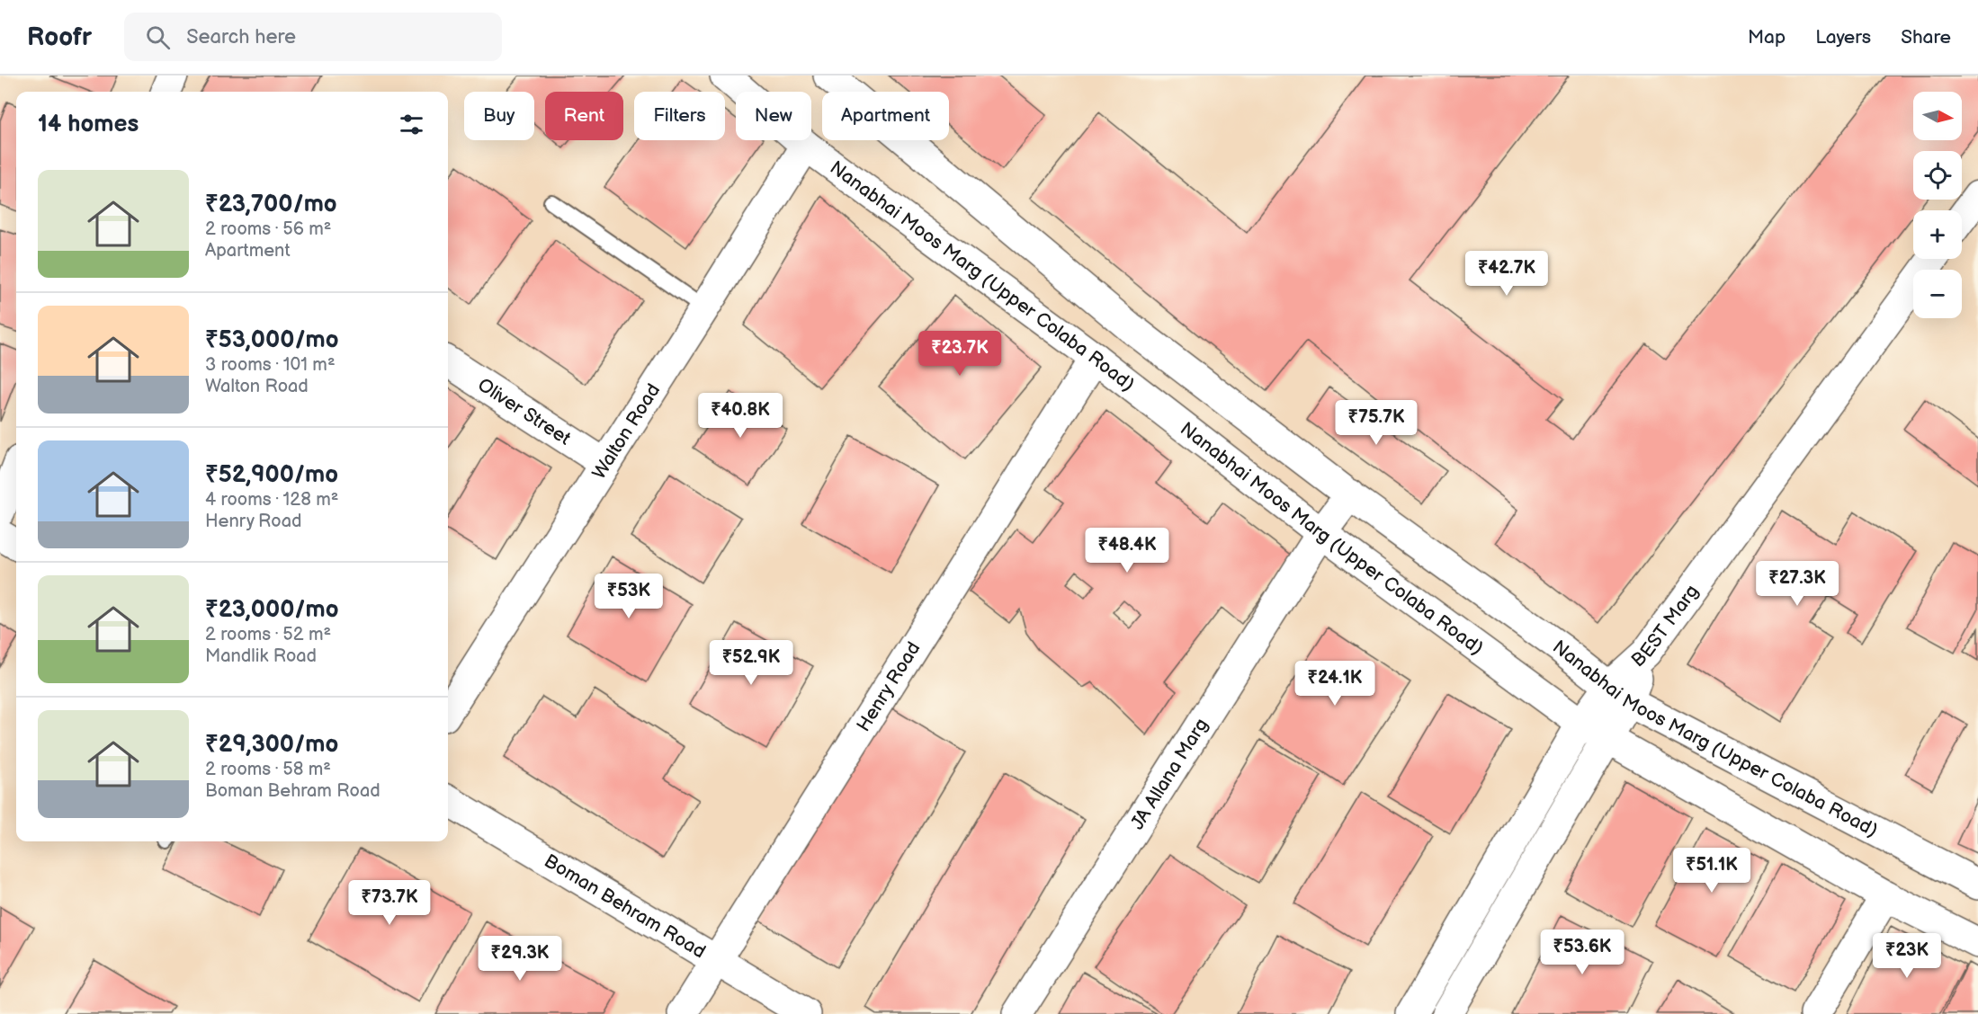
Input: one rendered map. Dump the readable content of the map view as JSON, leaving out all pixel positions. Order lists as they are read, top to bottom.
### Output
{
  "streets": {
    "street": [
      "Nanabhai Moos Marg (Upper Colaba Road)",
      "Oliver Street",
      "Walton Road",
      "BEST Marg",
      "Henry Road",
      "JA Allana Marg",
      "Boman Behram Road"
    ]
  },
  "crossings": [
    ["Nanabhai Moos Marg (Upper Colaba Road)", "Walton Road"],
    ["Nanabhai Moos Marg (Upper Colaba Road)", "BEST Marg"],
    ["Nanabhai Moos Marg (Upper Colaba Road)", "Henry Road"],
    ["Nanabhai Moos Marg (Upper Colaba Road)", "JA Allana Marg"],
    ["Oliver Street", "Walton Road"],
    ["Henry Road", "Boman Behram Road"]
  ],
  "north": "right",
  "page": {
    "header": "Roofr",
    "search": "Search here",
    "nav": ["Map", "Layers", "Share"],
    "map_buttons": ["+", "−"],
    "chip": [
      "Buy",
      "Rent",
      "Filters",
      "New",
      "Apartment"
    ],
    "heading": "14 homes",
    "list": [
      {
        "name": "₹23,700/mo",
        "note": "2 rooms · 56 m² · Apartment"
      },
      {
        "name": "₹53,000/mo",
        "note": "3 rooms · 101 m² · Walton Road"
      },
      {
        "name": "₹52,900/mo",
        "note": "4 rooms · 128 m² · Henry Road"
      },
      {
        "name": "₹23,000/mo",
        "note": "2 rooms · 52 m² · Mandlik Road"
      },
      {
        "name": "₹29,300/mo",
        "note": "2 rooms · 58 m² · Boman Behram Road"
      }
    ],
    "price": [
      "₹42.7K",
      "₹23.7K",
      "₹40.8K",
      "₹75.7K",
      "₹48.4K",
      "₹27.3K",
      "₹53K",
      "₹52.9K",
      "₹24.1K",
      "₹51.1K",
      "₹73.7K",
      "₹53.6K",
      "₹23K",
      "₹29.3K"
    ]
  }
}
